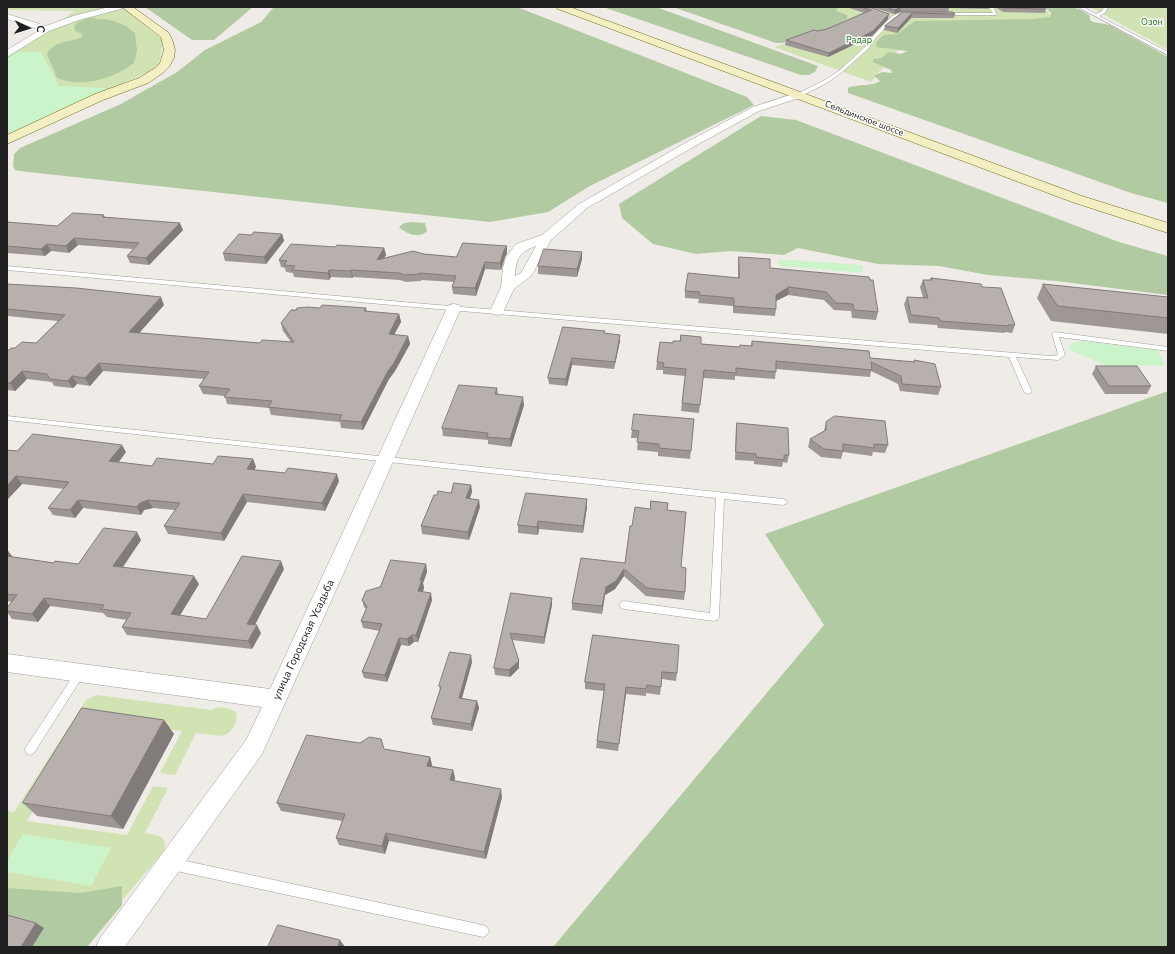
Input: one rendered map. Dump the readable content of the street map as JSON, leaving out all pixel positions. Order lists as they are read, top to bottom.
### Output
{
  "streets": {
    "main road": ["Сельдинское шоссе"],
    "street": ["улица Городская Усадьба"]
  },
  "parks": ["Озон", "Радар"],
  "north": "right"
}
